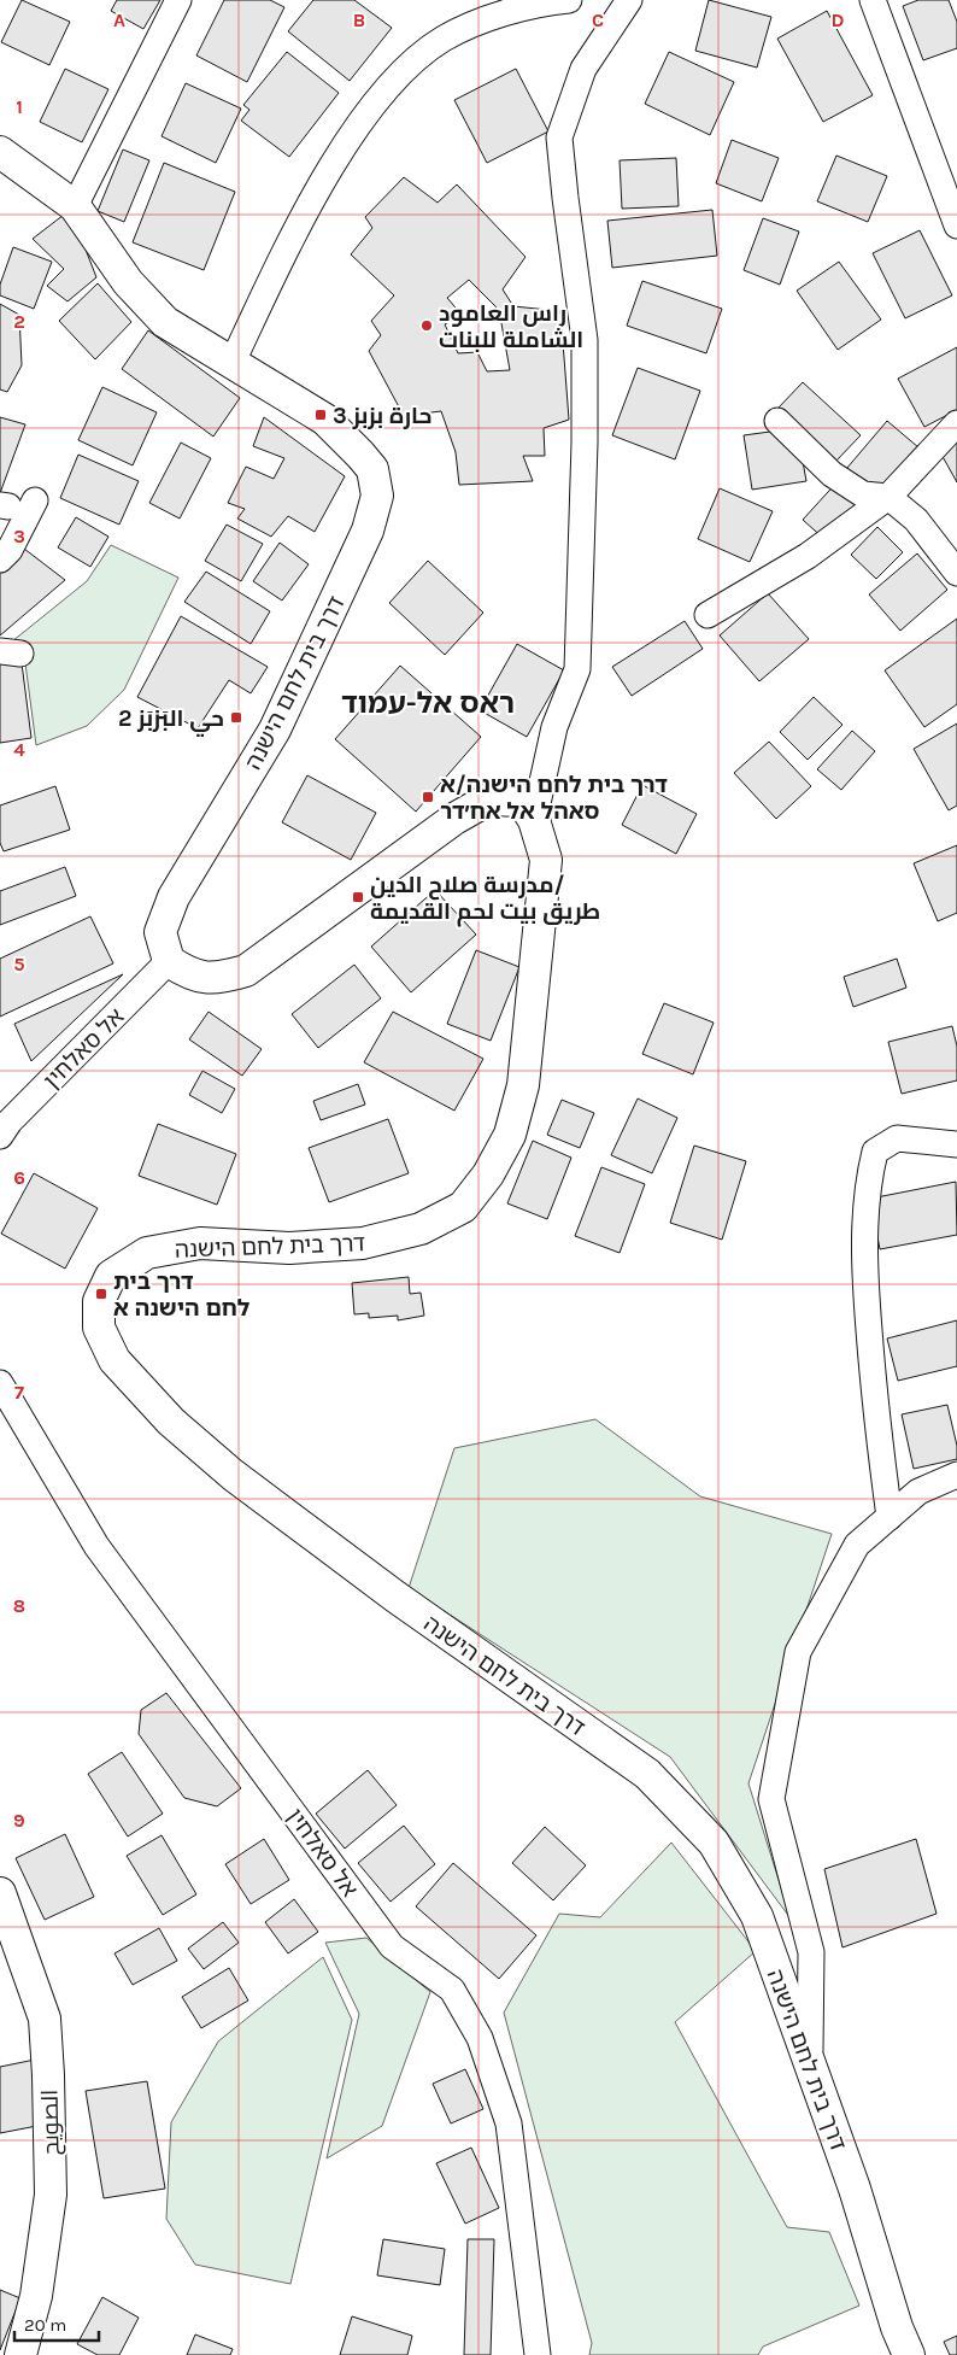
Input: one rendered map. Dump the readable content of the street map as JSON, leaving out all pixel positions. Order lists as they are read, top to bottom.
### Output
{
  "streets": {
    "street": ["דרך בית לחם הישנה", "אל סאלחין", "الصويح"]
  },
  "crossings": [
    ["דרך בית לחם הישנה", "אל סאלחין"]
  ],
  "districts": ["ראס אל-עמוד"],
  "places": {
    "other": ["راس العامود الشاملة للبنات"],
    "transit": [
      "حارة بزبز 3",
      "حي البَزبَز 2",
      "דרך בית לחם הישנה/א סאהל אל אח׳דר",
      "مدرسة صلاح الدين/ طريق بيت لحم القديمة",
      "דרך בית לחם הישנה א"
    ]
  },
  "scale_bar": "20 m",
  "grid": {
    "columns": [
      "A",
      "B",
      "C",
      "D"
    ],
    "rows": [
      "1",
      "2",
      "3",
      "4",
      "5",
      "6",
      "7",
      "8",
      "9"
    ]
  }
}
